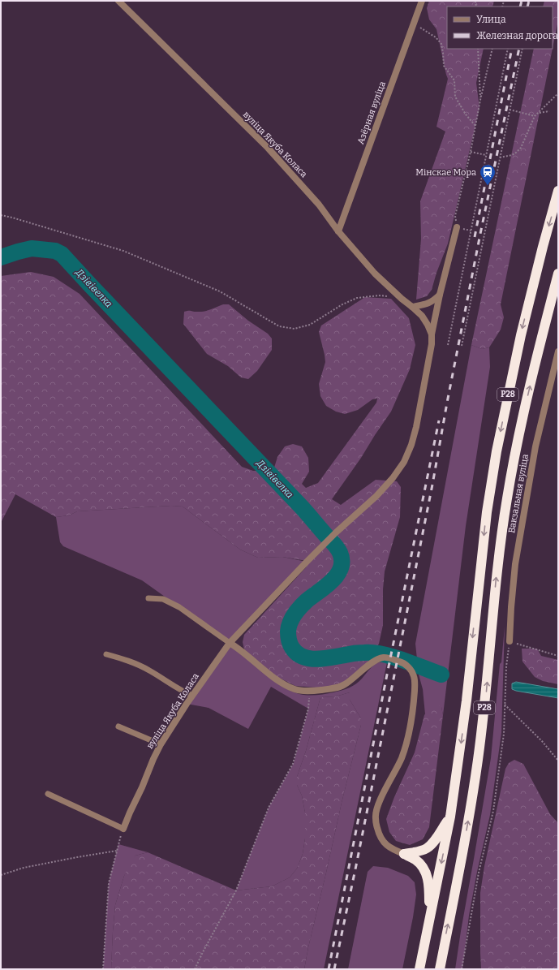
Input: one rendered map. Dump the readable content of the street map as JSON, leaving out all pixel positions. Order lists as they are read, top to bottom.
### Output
{
  "streets": {
    "highway": ["Р28"],
    "street": ["Азёрная вуліца", "вуліца Якуба Коласа", "Вакзальная вуліца"]
  },
  "crossings": [
    ["Азёрная вуліца", "вуліца Якуба Коласа"]
  ],
  "water": ["Дзівівелка"],
  "places": {
    "station": ["Мінскае Мора"]
  },
  "legend": ["Улица", "Железная дорога"]
}
